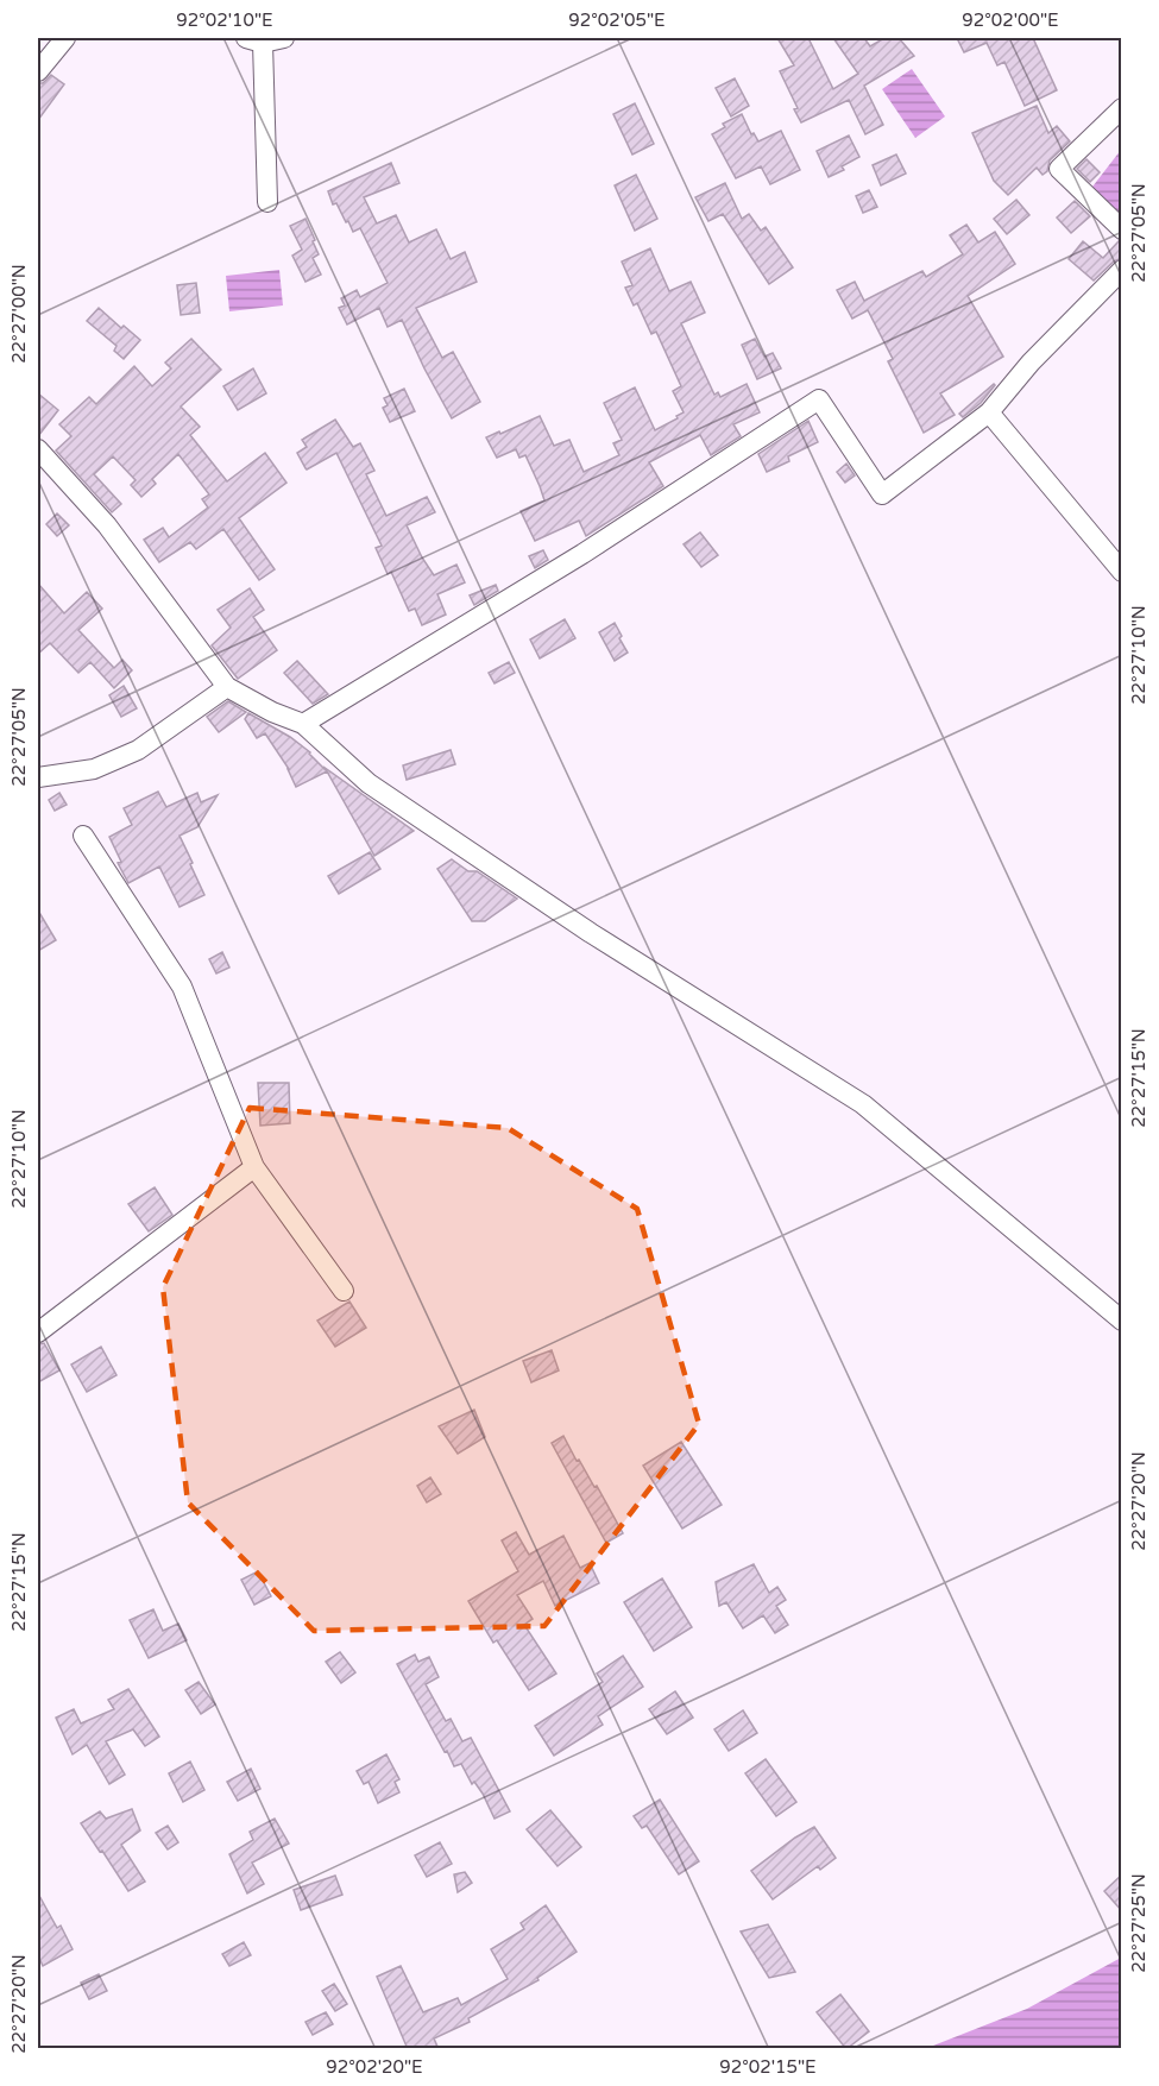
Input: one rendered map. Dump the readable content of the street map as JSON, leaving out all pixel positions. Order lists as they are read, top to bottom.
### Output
{
  "coordinates": [
    "92°02'10\"E",
    "92°02'05\"E",
    "92°02'00\"E",
    "22°27'05\"N",
    "22°27'00\"N",
    "22°27'10\"N",
    "22°27'15\"N",
    "22°27'20\"N",
    "22°27'25\"N",
    "92°02'20\"E",
    "92°02'15\"E"
  ]
}
